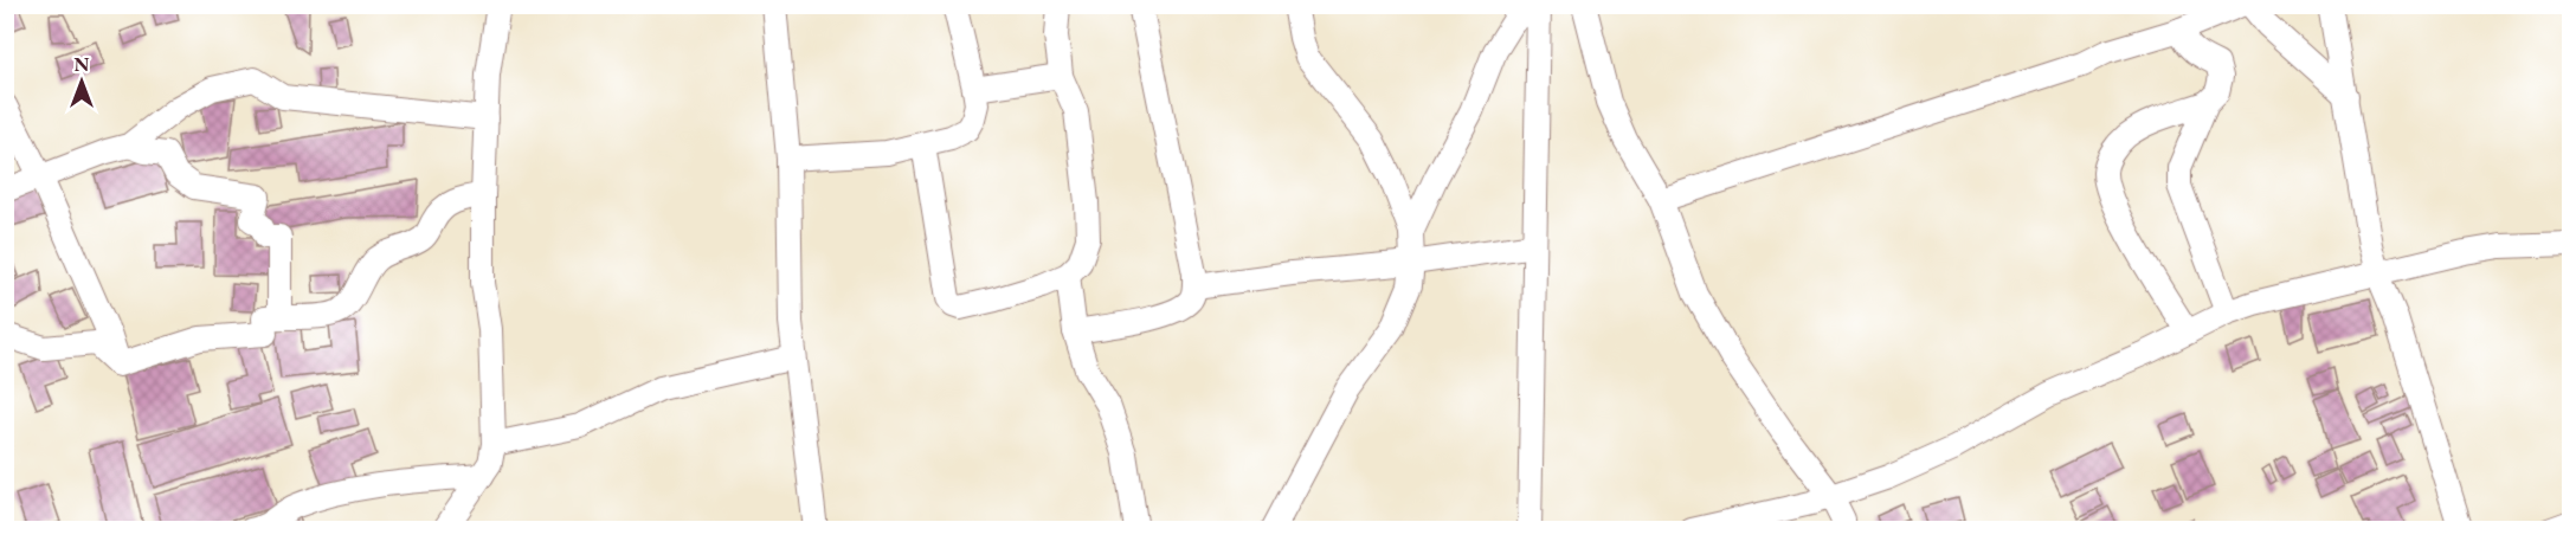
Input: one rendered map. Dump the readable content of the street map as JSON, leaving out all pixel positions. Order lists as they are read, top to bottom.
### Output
{
  "north": "top"
}
